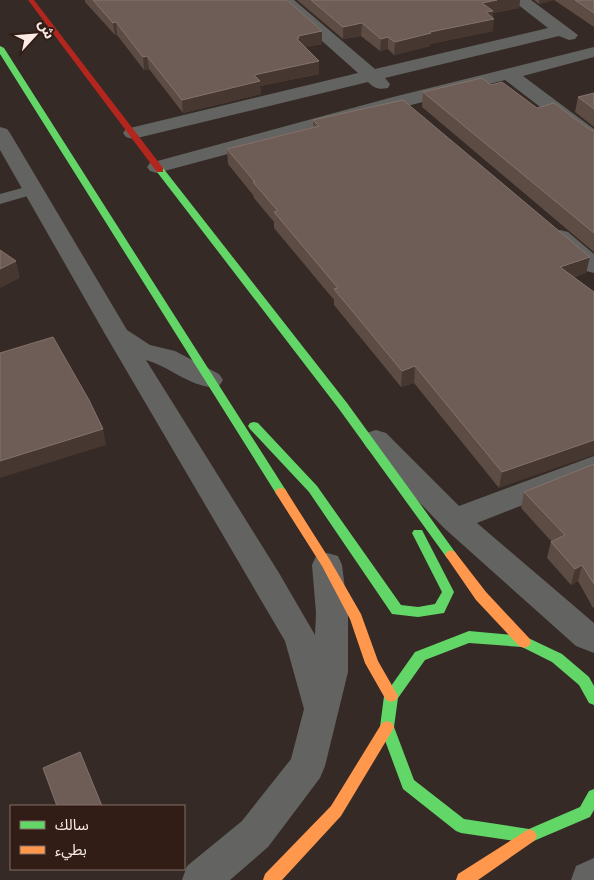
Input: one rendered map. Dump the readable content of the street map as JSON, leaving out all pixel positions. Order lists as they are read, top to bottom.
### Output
{
  "legend": ["سالك", "بطيء"],
  "north": "top right"
}
